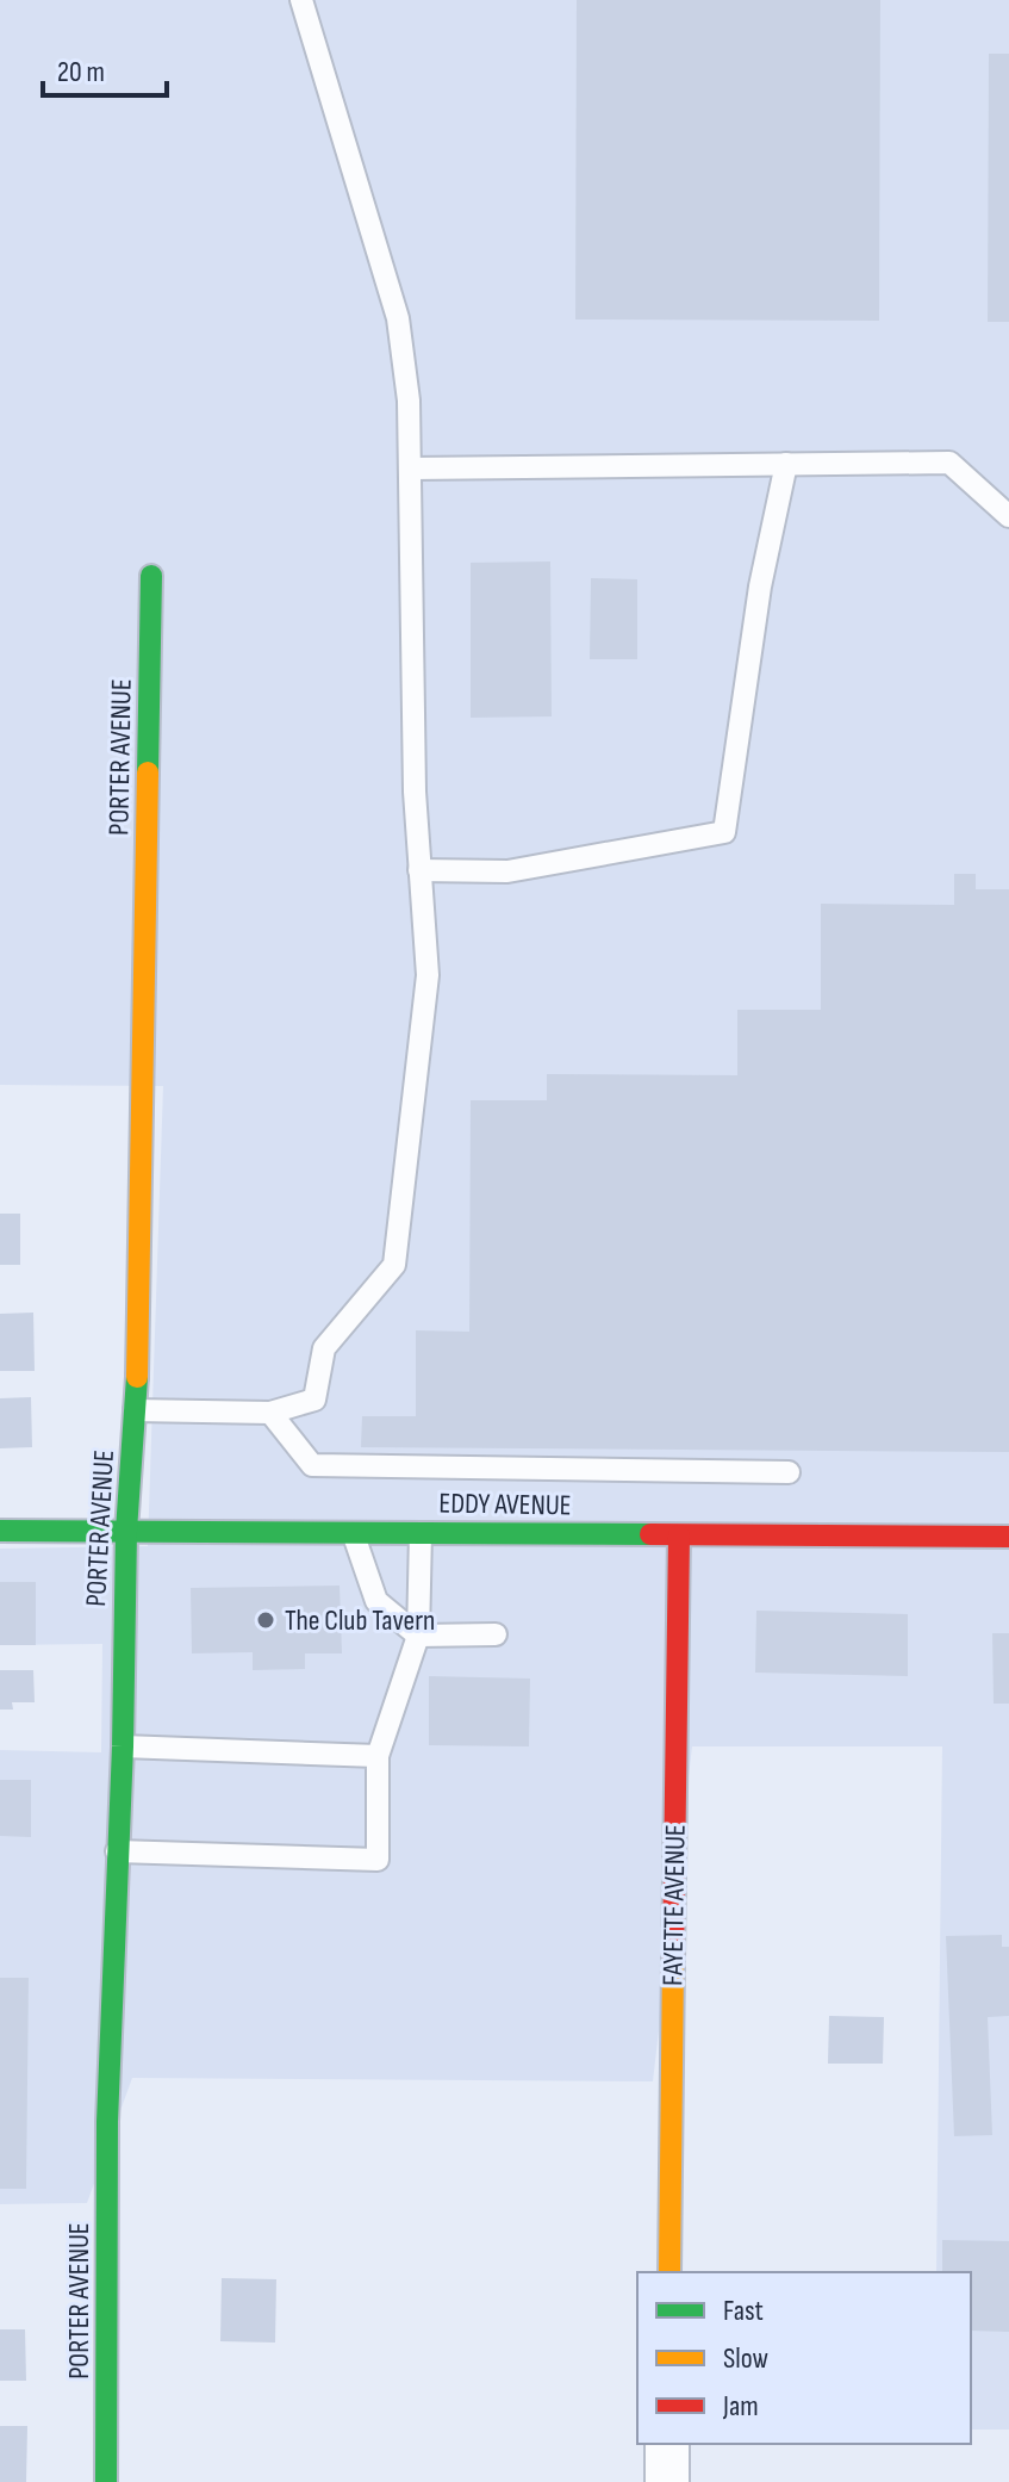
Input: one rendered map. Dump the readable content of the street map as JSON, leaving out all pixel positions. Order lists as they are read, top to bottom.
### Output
{
  "streets": {
    "street": ["PORTER AVENUE", "EDDY AVENUE", "FAYETTE AVENUE"]
  },
  "crossings": [
    ["PORTER AVENUE", "EDDY AVENUE"],
    ["EDDY AVENUE", "FAYETTE AVENUE"]
  ],
  "places": ["The Club Tavern"],
  "legend": ["Fast", "Slow", "Jam"],
  "scale_bar": "20 m"
}
